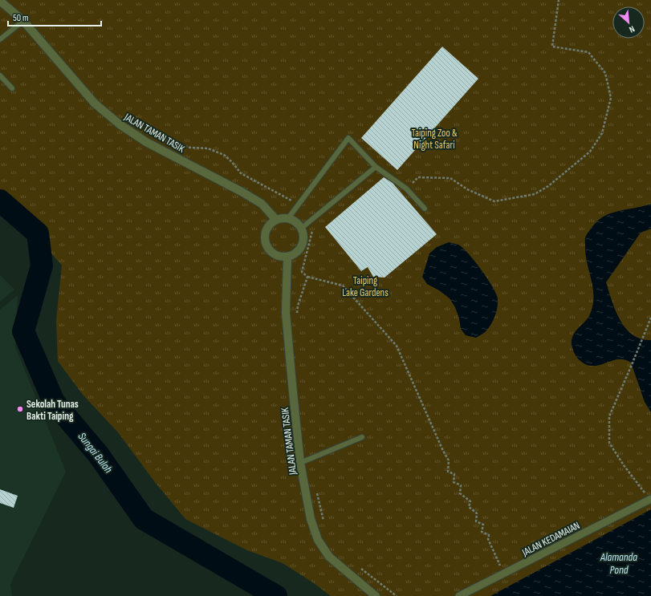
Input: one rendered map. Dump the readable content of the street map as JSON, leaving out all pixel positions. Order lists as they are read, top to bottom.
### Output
{
  "streets": {
    "street": ["JALAN TAMAN TASIK", "JALAN KEDAMAIAN"]
  },
  "water": ["Sungai Buloh", "Alamanda Pond"],
  "parks": ["Taiping Zoo & Night Safari", "Taiping Lake Gardens"],
  "places": ["Sekolah Tunas Bakti Taiping"],
  "scale_bar": "50 m",
  "north": "bottom right"
}
